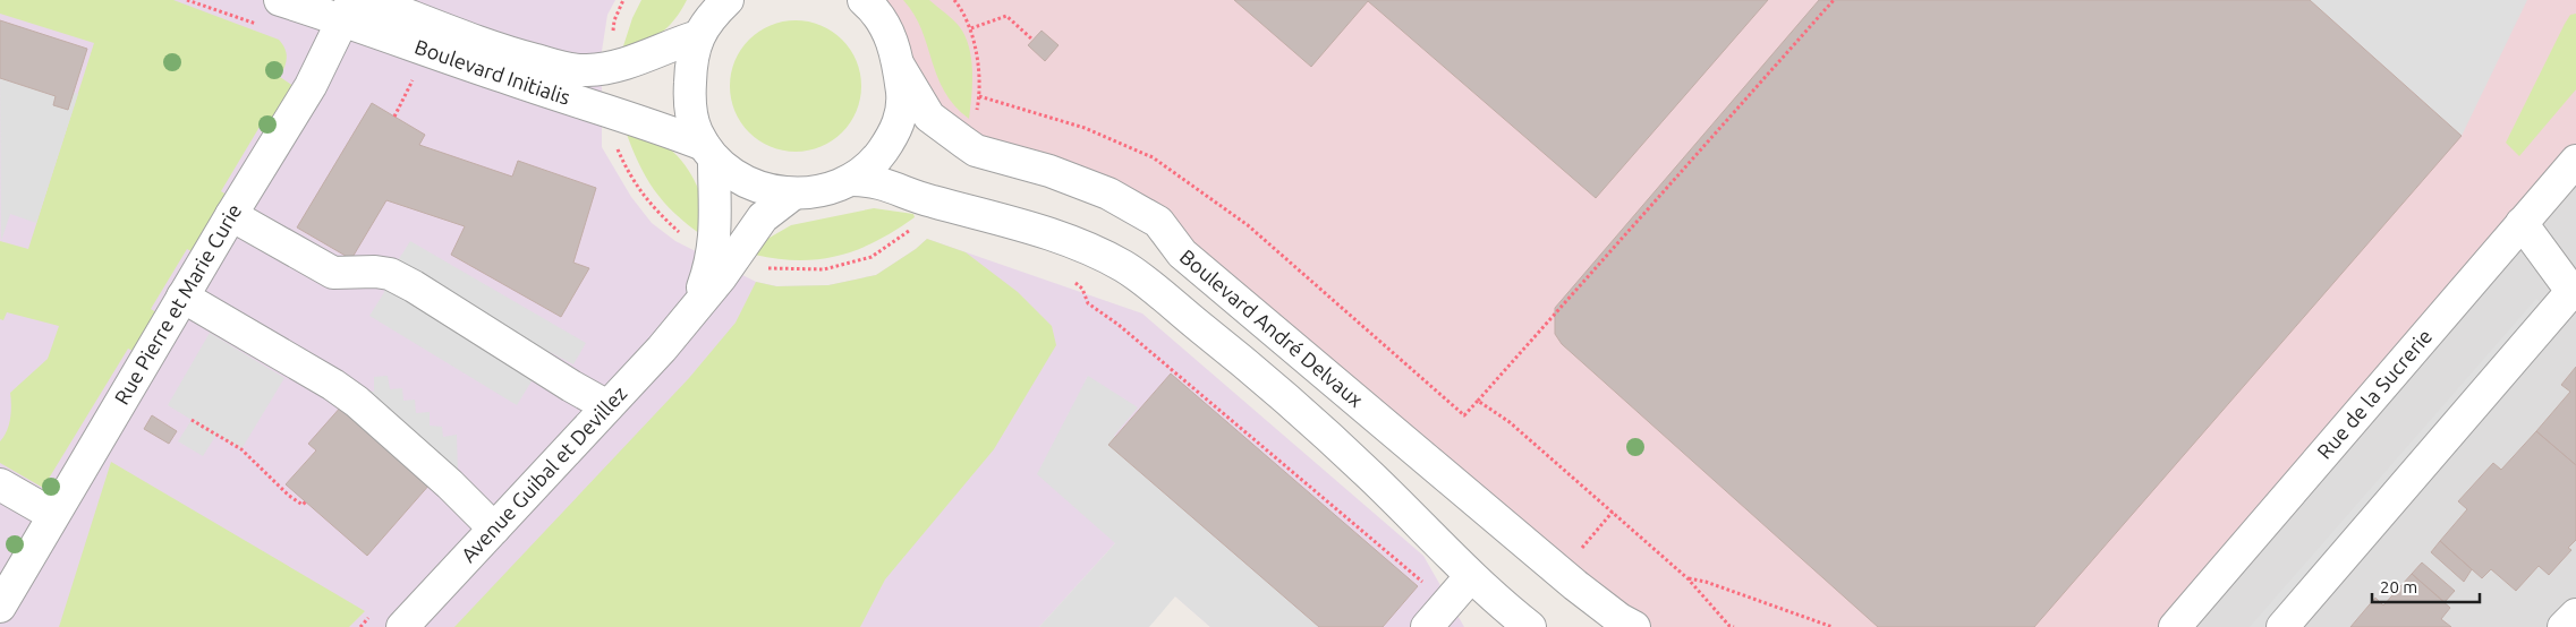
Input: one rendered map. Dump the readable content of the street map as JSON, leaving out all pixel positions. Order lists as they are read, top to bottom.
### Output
{
  "streets": {
    "street": [
      "Boulevard Initialis",
      "Rue Pierre et Marie Curie",
      "Boulevard André Delvaux",
      "Rue de la Sucrerie",
      "Avenue Guibal et Devillez"
    ]
  },
  "crossings": [
    ["Boulevard Initialis", "Rue Pierre et Marie Curie"],
    ["Boulevard Initialis", "Avenue Guibal et Devillez"]
  ],
  "scale_bar": "20 m"
}
